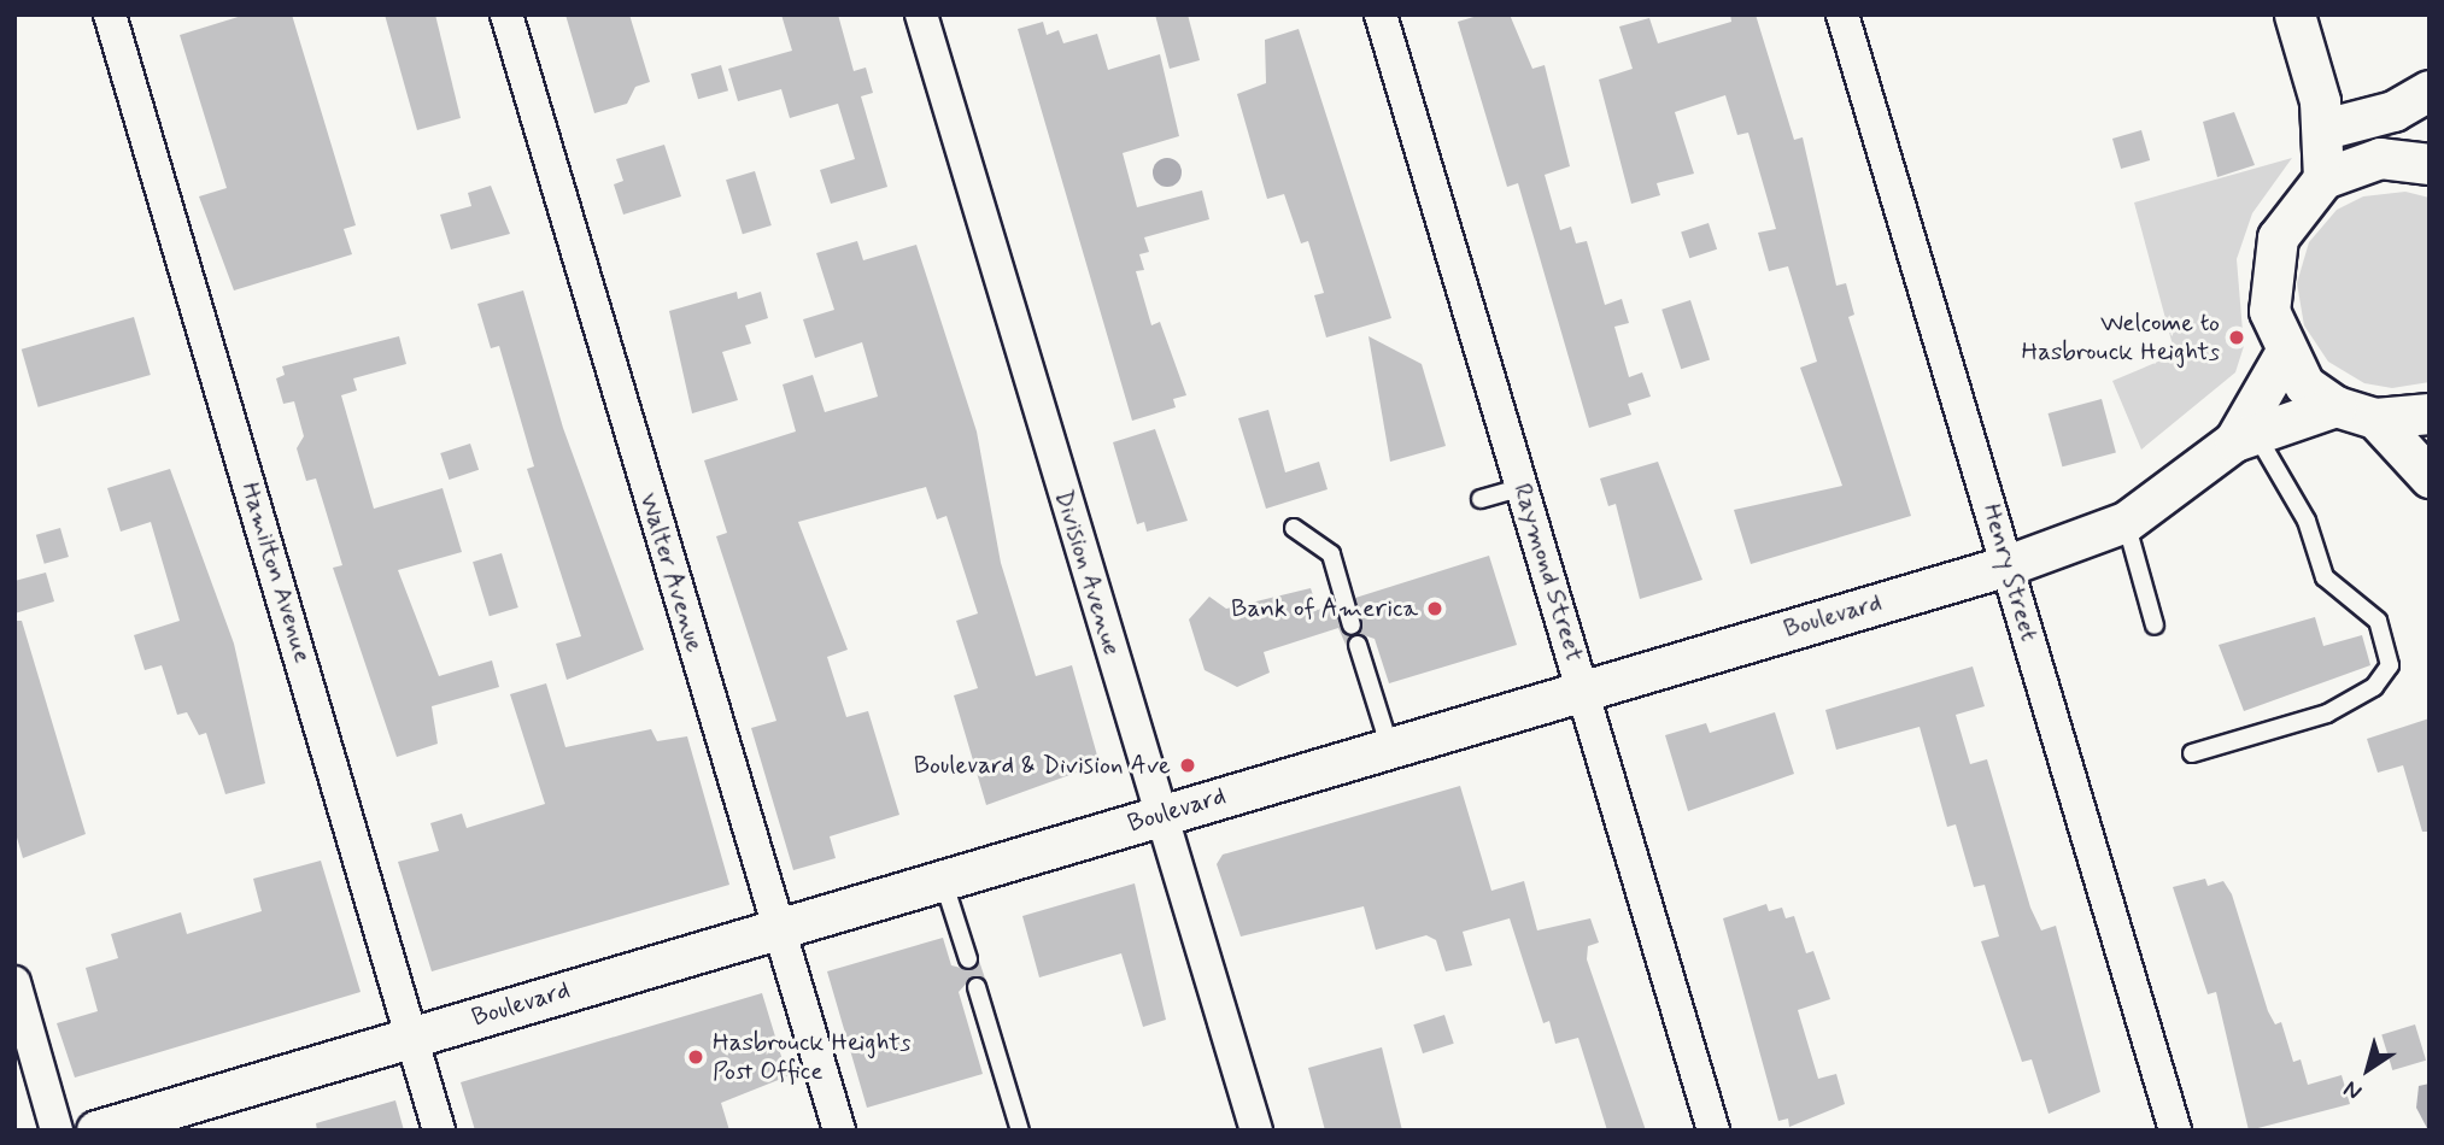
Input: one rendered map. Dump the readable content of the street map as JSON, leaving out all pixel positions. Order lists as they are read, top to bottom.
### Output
{
  "streets": {
    "street": [
      "Hamilton Avenue",
      "Walter Avenue",
      "Division Avenue",
      "Raymond Street",
      "Henry Street",
      "Boulevard"
    ]
  },
  "crossings": [
    ["Hamilton Avenue", "Boulevard"],
    ["Walter Avenue", "Boulevard"],
    ["Division Avenue", "Boulevard"],
    ["Raymond Street", "Boulevard"],
    ["Henry Street", "Boulevard"]
  ],
  "places": [
    "Welcome to Hasbrouck Heights",
    "Bank of America",
    "Boulevard & Division Ave",
    "Hasbrouck Heights Post Office"
  ],
  "north": "bottom left"
}
